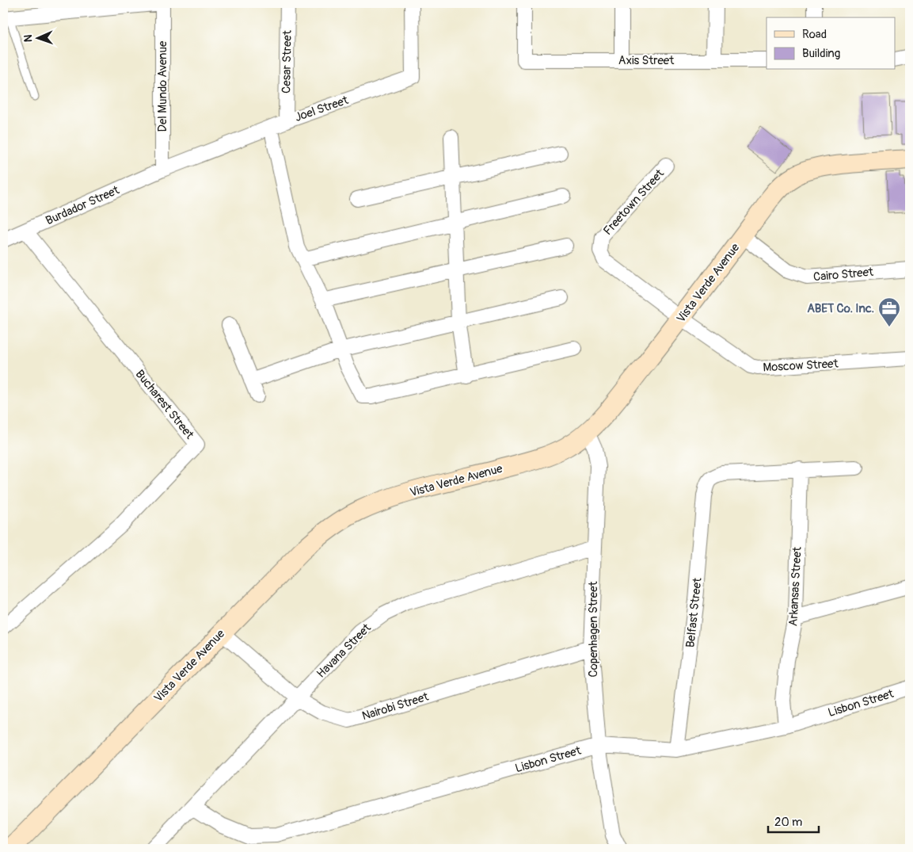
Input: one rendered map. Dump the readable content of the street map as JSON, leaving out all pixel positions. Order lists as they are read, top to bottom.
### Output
{
  "streets": {
    "street": [
      "Axis Street",
      "Cesar Street",
      "Del Mundo Avenue",
      "Joel Street",
      "Freetown Street",
      "Burdador Street",
      "Cairo Street",
      "Vista Verde Avenue",
      "Moscow Street",
      "Bucharest Street",
      "Arkansas Street",
      "Belfast Street",
      "Copenhagen Street",
      "Havana Street",
      "Lisbon Street",
      "Nairobi Street"
    ]
  },
  "crossings": [
    ["Cesar Street", "Joel Street"],
    ["Del Mundo Avenue", "Joel Street"],
    ["Del Mundo Avenue", "Burdador Street"],
    ["Joel Street", "Burdador Street"],
    ["Freetown Street", "Vista Verde Avenue"],
    ["Freetown Street", "Moscow Street"],
    ["Burdador Street", "Bucharest Street"],
    ["Cairo Street", "Vista Verde Avenue"],
    ["Vista Verde Avenue", "Moscow Street"],
    ["Vista Verde Avenue", "Copenhagen Street"],
    ["Vista Verde Avenue", "Nairobi Street"],
    ["Arkansas Street", "Belfast Street"],
    ["Arkansas Street", "Lisbon Street"],
    ["Belfast Street", "Lisbon Street"],
    ["Copenhagen Street", "Havana Street"],
    ["Copenhagen Street", "Lisbon Street"],
    ["Copenhagen Street", "Nairobi Street"],
    ["Havana Street", "Lisbon Street"],
    ["Havana Street", "Nairobi Street"]
  ],
  "places": {
    "office": ["ABET Co. Inc."]
  },
  "legend": ["Road", "Building"],
  "scale_bar": "20 m",
  "north": "left"
}
